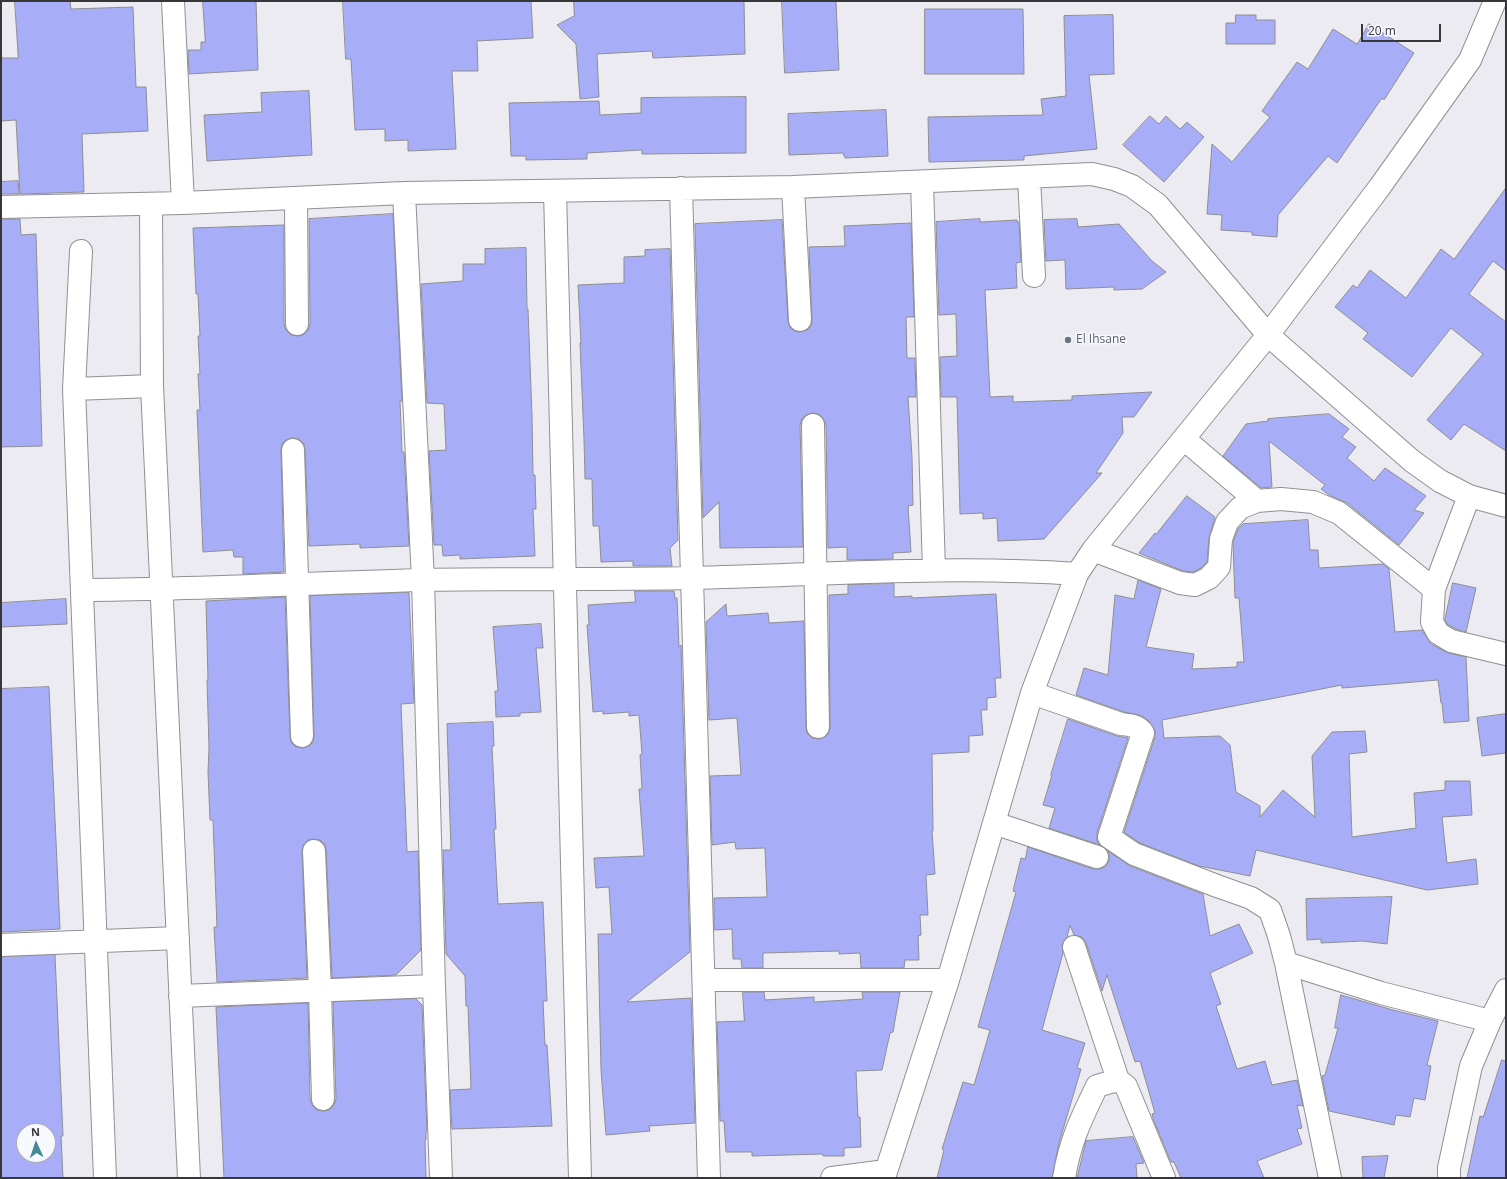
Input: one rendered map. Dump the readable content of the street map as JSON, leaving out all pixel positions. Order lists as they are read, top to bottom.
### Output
{
  "places": ["El Ihsane"],
  "scale_bar": "20 m",
  "north": "top"
}
